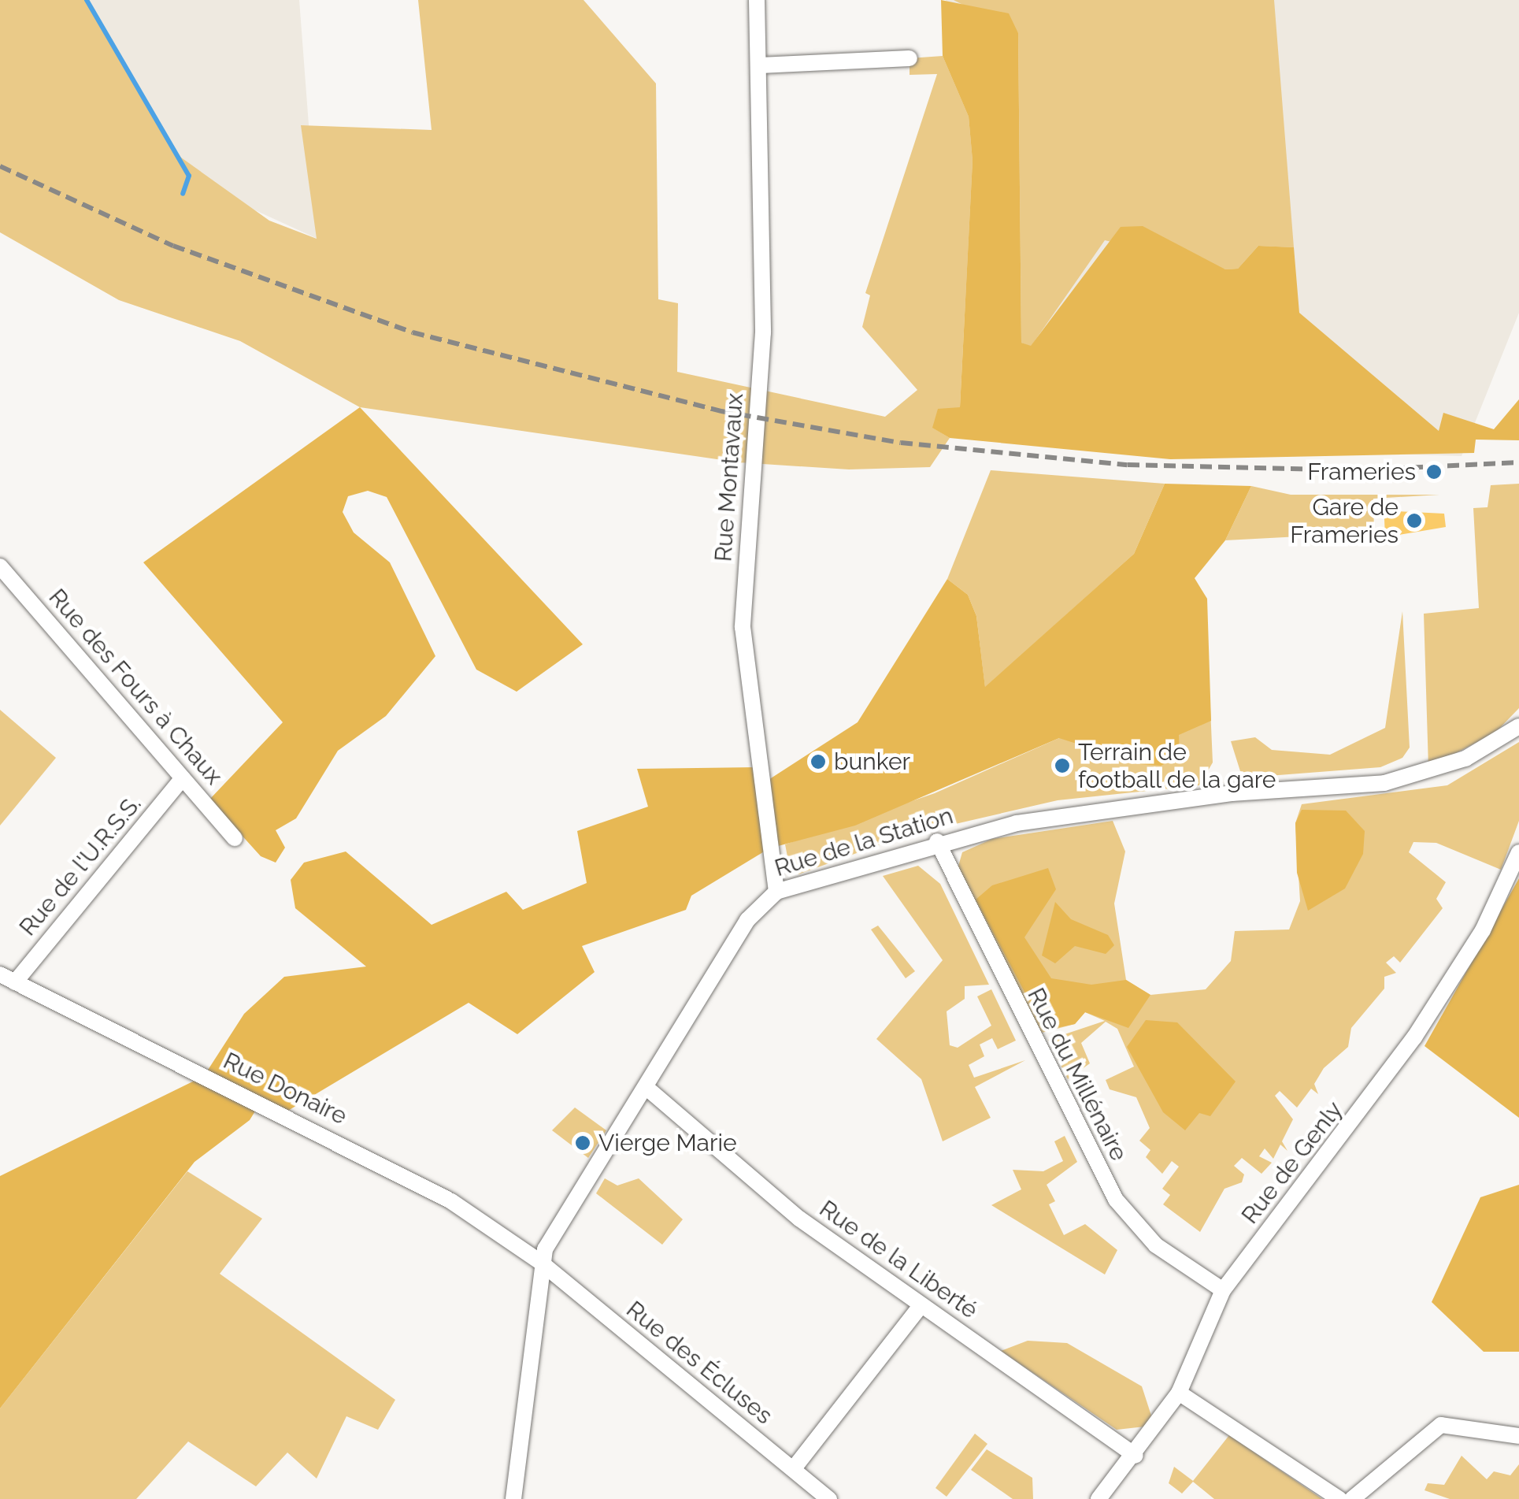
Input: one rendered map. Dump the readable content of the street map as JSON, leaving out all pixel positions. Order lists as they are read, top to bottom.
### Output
{
  "streets": {
    "street": [
      "Rue Montavaux",
      "Rue des Fours à Chaux",
      "Rue de la Station",
      "Rue de l'U.R.S.S.",
      "Rue du Millénaire",
      "Rue Donaire",
      "Rue de Genly",
      "Rue de la Liberté",
      "Rue des Écluses"
    ]
  },
  "crossings": [
    ["Rue Montavaux", "Rue de la Station"],
    ["Rue des Fours à Chaux", "Rue de l'U.R.S.S."],
    ["Rue de la Station", "Rue du Millénaire"],
    ["Rue de la Station", "Rue Donaire"],
    ["Rue de la Station", "Rue de la Liberté"],
    ["Rue de la Station", "Rue des Écluses"],
    ["Rue de l'U.R.S.S.", "Rue Donaire"],
    ["Rue du Millénaire", "Rue de Genly"],
    ["Rue Donaire", "Rue des Écluses"],
    ["Rue de Genly", "Rue de la Liberté"]
  ],
  "places": [
    "Frameries",
    "Gare de Frameries",
    "bunker",
    "Terrain de football de la gare",
    "Vierge Marie"
  ]
}
